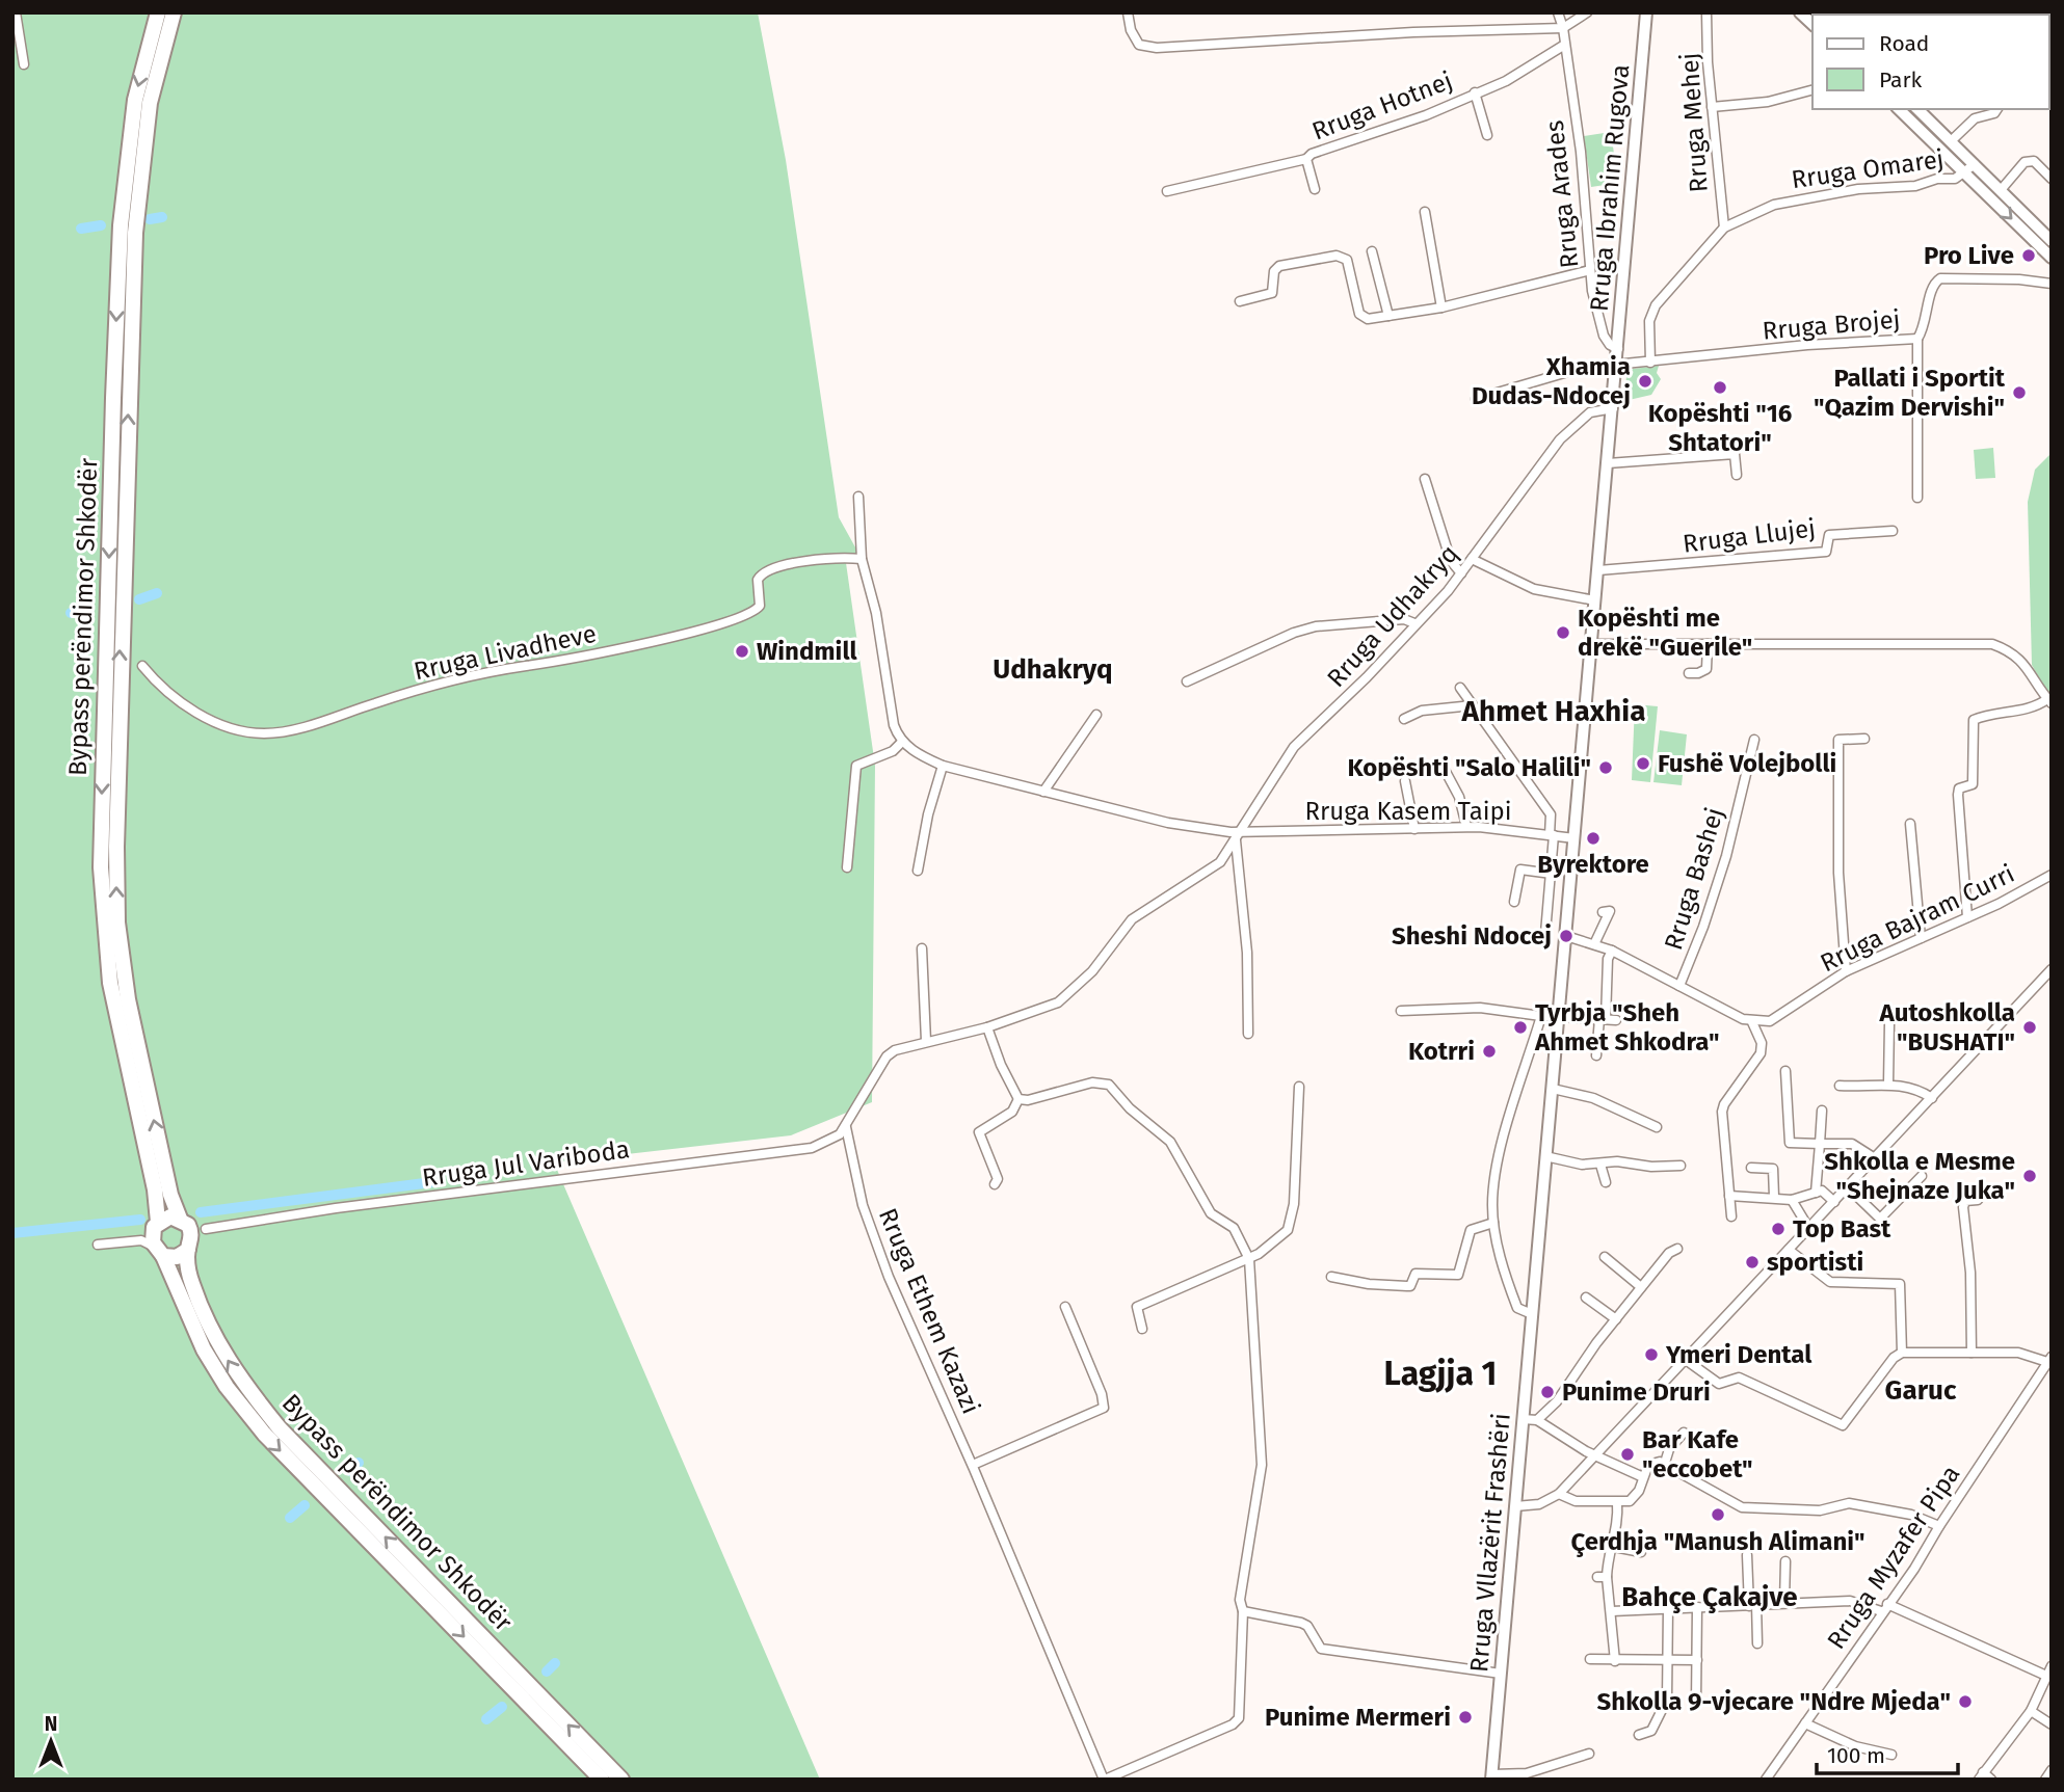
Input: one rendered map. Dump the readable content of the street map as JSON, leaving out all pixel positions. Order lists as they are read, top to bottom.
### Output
{
  "streets": {
    "highway": ["Bypass perëndimor Shkodër"],
    "main road": ["Rruga Ibrahim Rugova", "Rruga Vllazërit Frashëri"],
    "street": [
      "Rruga Hotnej",
      "Rruga Mehej",
      "Rruga Omarej",
      "Rruga Arades",
      "Rruga Brojej",
      "Rruga Llujej",
      "Rruga Udhakryq",
      "Rruga Livadheve",
      "Rruga Kasem Taipi",
      "Rruga Bashej",
      "Rruga Bajram Curri",
      "Rruga Jul Variboda",
      "Rruga Ethem Kazazi",
      "Rruga Myzafer Pipa"
    ]
  },
  "crossings": [
    ["Rruga Hotnej", "Rruga Arades"],
    ["Rruga Mehej", "Rruga Omarej"],
    ["Rruga Omarej", "Rruga Brojej"],
    ["Rruga Ibrahim Rugova", "Rruga Arades"],
    ["Rruga Ibrahim Rugova", "Rruga Brojej"],
    ["Rruga Ibrahim Rugova", "Rruga Llujej"],
    ["Rruga Ibrahim Rugova", "Rruga Udhakryq"],
    ["Rruga Ibrahim Rugova", "Rruga Kasem Taipi"],
    ["Rruga Ibrahim Rugova", "Rruga Vllazërit Frashëri"],
    ["Rruga Udhakryq", "Rruga Kasem Taipi"],
    ["Rruga Udhakryq", "Rruga Jul Variboda"],
    ["Rruga Udhakryq", "Rruga Ethem Kazazi"],
    ["Bypass perëndimor Shkodër", "Rruga Jul Variboda"],
    ["Rruga Kasem Taipi", "Rruga Vllazërit Frashëri"],
    ["Rruga Jul Variboda", "Rruga Ethem Kazazi"]
  ],
  "districts": [
    "Udhakryq",
    "Ahmet Haxhia",
    "Lagjja 1",
    "Garuc",
    "Bahçe Çakajve"
  ],
  "places": [
    "Pro Live",
    "Xhamia Dudas-Ndocej",
    "Kopështi \"16 Shtatori\"",
    "Pallati i Sportit \"Qazim Dervishi\"",
    "Kopështi me drekë \"Guerile\"",
    "Windmill",
    "Fushë Volejbolli",
    "Kopështi \"Salo Halili\"",
    "Byrektore",
    "Sheshi Ndocej",
    "Tyrbja \"Sheh Ahmet Shkodra\"",
    "Autoshkolla \"BUSHATI\"",
    "Kotrri",
    "Shkolla e Mesme \"Shejnaze Juka\"",
    "Top Bast",
    "sportisti",
    "Ymeri Dental",
    "Punime Druri",
    "Bar Kafe \"eccobet\"",
    "Çerdhja \"Manush Alimani\"",
    "Shkolla 9-vjecare \"Ndre Mjeda\"",
    "Punime Mermeri"
  ],
  "legend": ["Road", "Park"],
  "scale_bar": "100 m",
  "north": "top"
}
